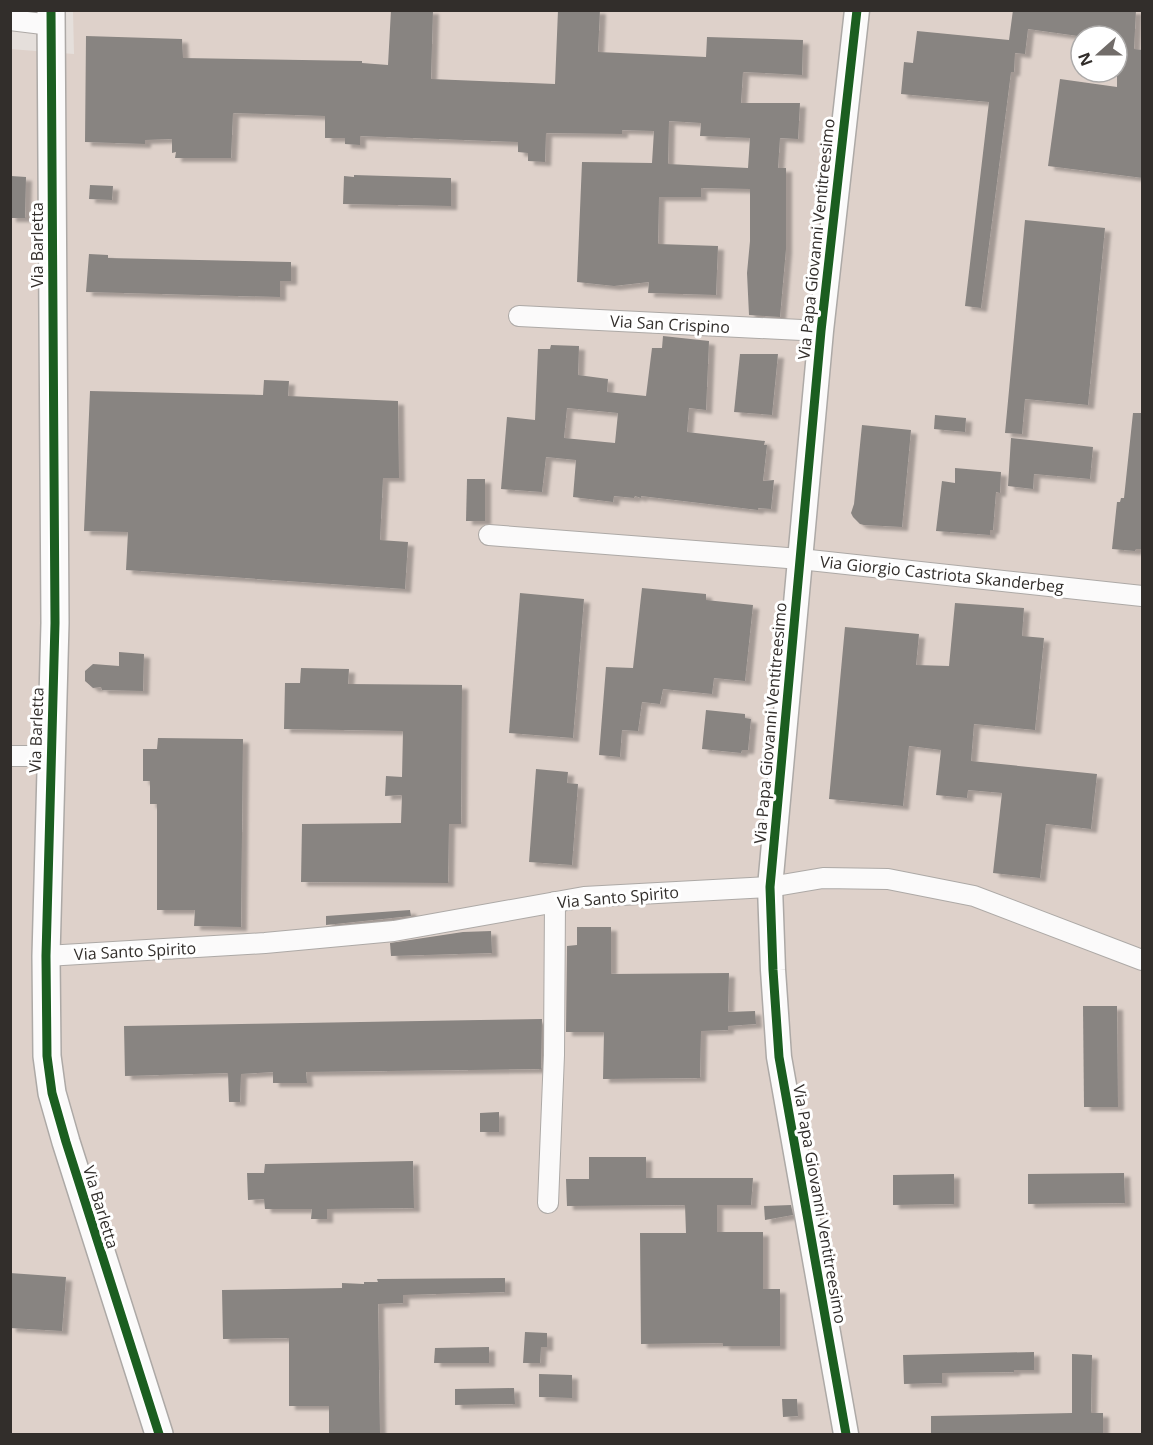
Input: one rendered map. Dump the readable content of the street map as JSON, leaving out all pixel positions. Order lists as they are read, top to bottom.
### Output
{
  "streets": {
    "main road": ["Via Barletta"],
    "street": [
      "Via Papa Giovanni Ventitreesimo",
      "Via San Crispino",
      "Via Giorgio Castriota Skanderbeg",
      "Via Santo Spirito"
    ]
  },
  "crossings": [
    ["Via Papa Giovanni Ventitreesimo", "Via San Crispino"],
    ["Via Papa Giovanni Ventitreesimo", "Via Giorgio Castriota Skanderbeg"],
    ["Via Papa Giovanni Ventitreesimo", "Via Santo Spirito"],
    ["Via Barletta", "Via Santo Spirito"]
  ],
  "north": "left"
}
